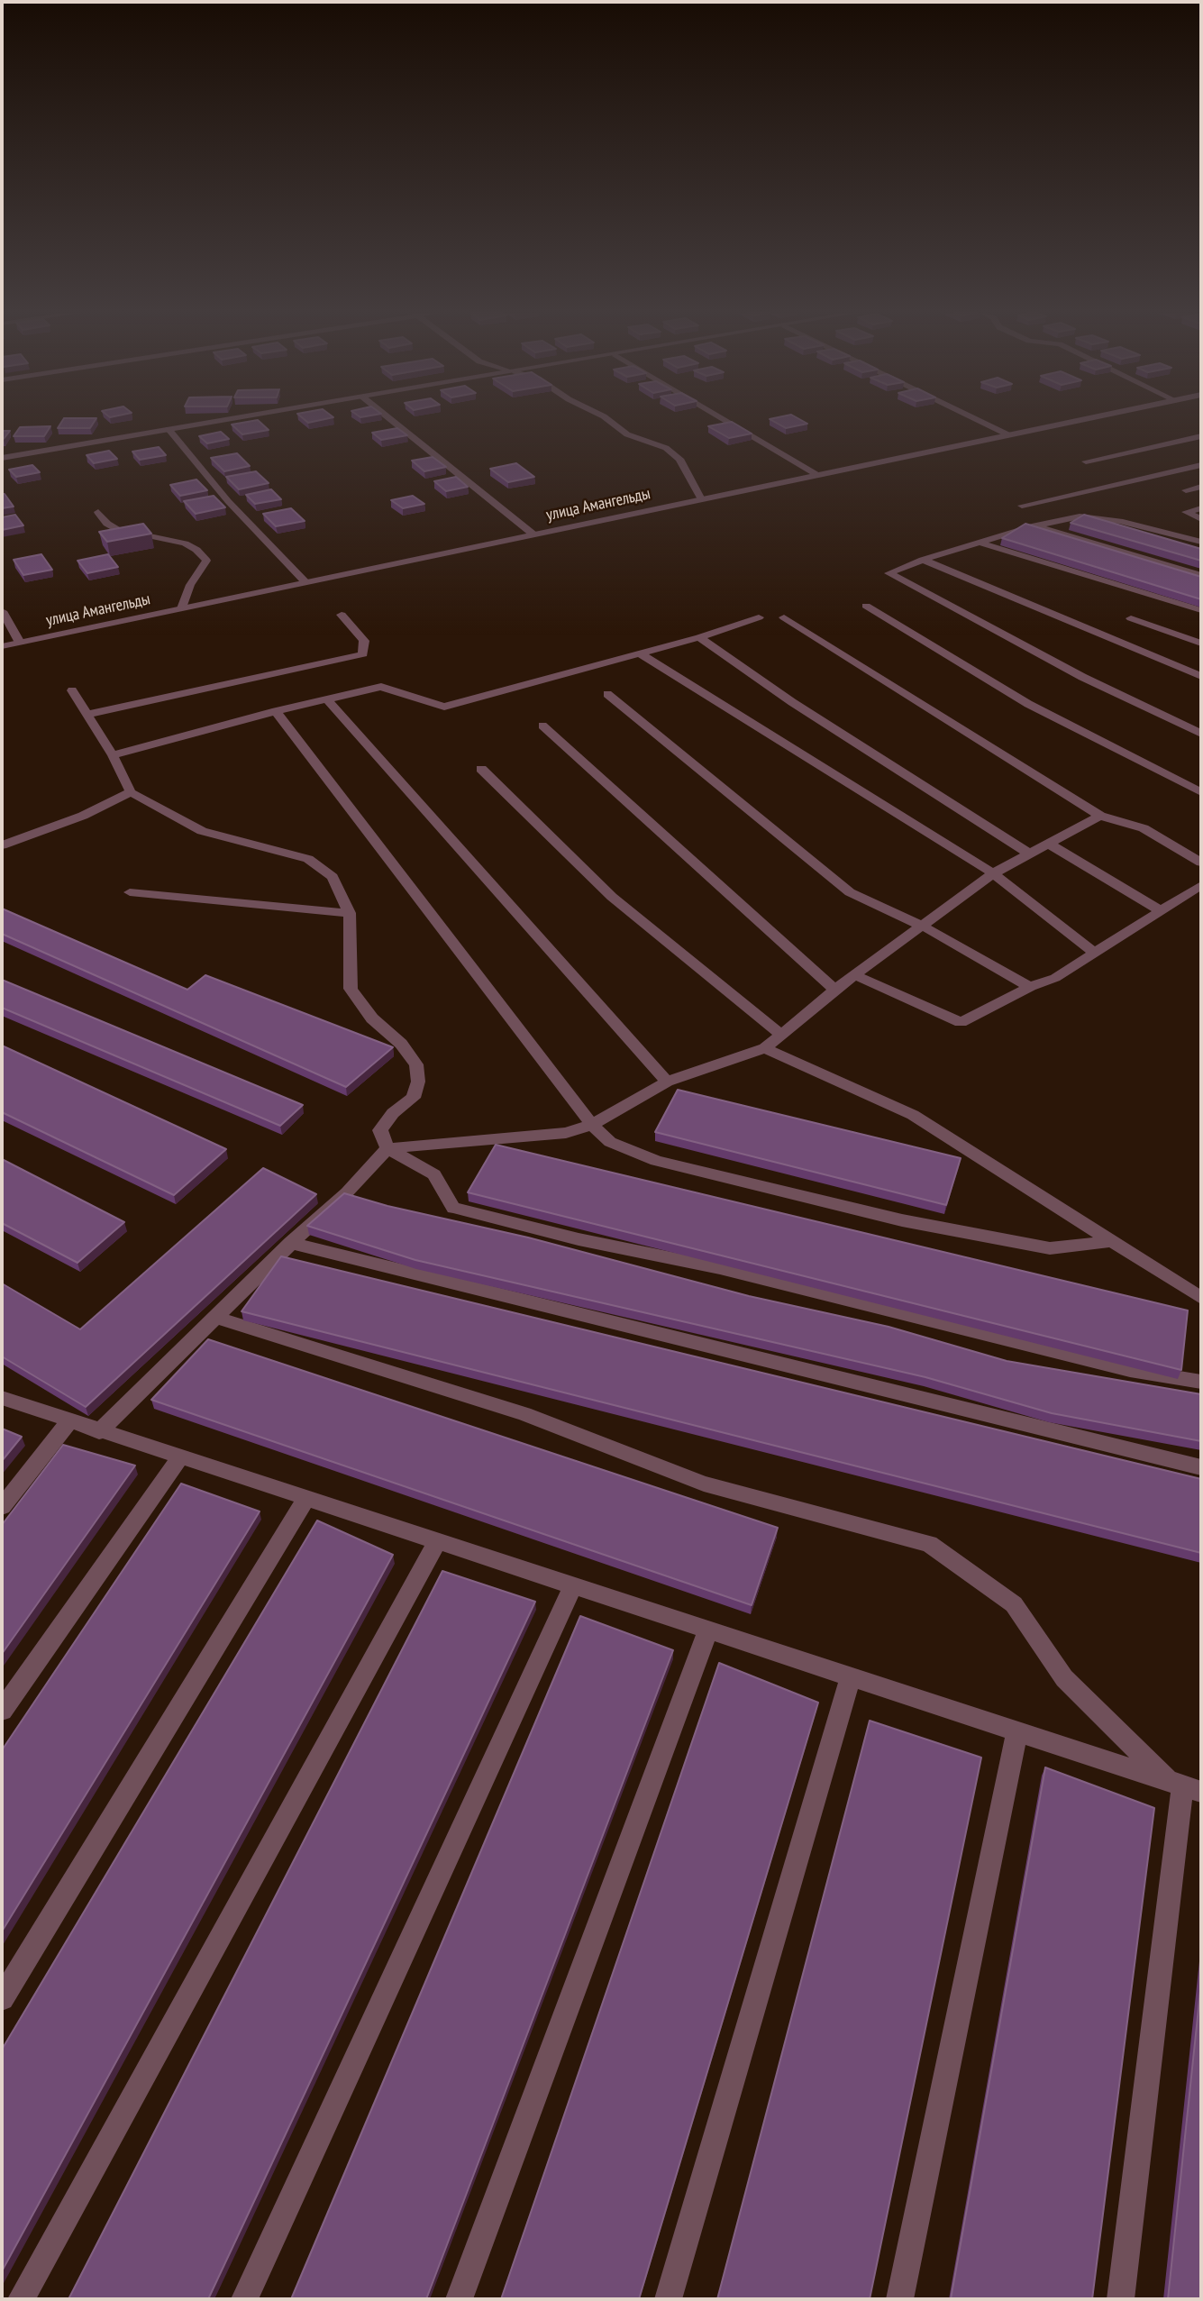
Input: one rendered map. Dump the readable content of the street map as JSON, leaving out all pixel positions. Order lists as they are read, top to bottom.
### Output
{
  "streets": {
    "street": ["улица Амангельды"]
  }
}
